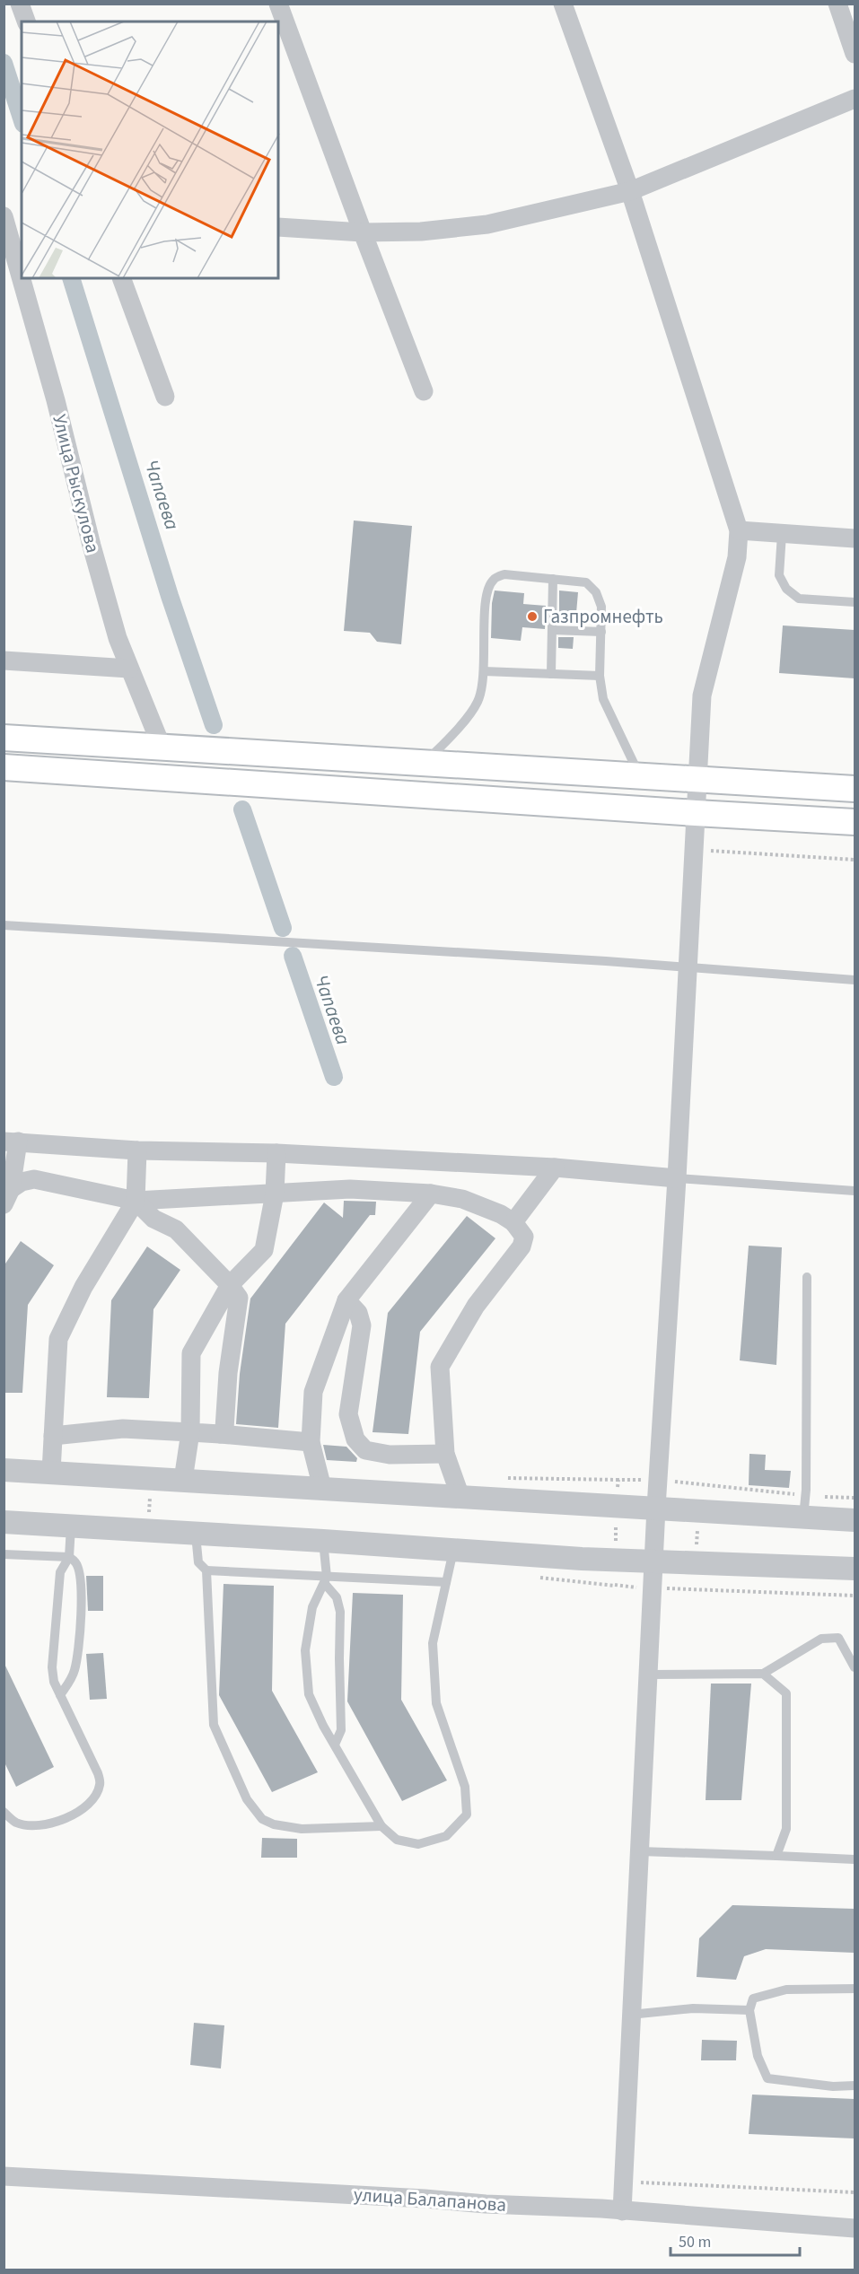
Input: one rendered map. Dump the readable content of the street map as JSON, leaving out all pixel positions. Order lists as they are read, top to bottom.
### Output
{
  "streets": {
    "street": ["Улица Рыскулова", "улица Балапанова"]
  },
  "water": ["Чапаева"],
  "places": ["Газпромнефть"],
  "scale_bar": "50 m"
}
